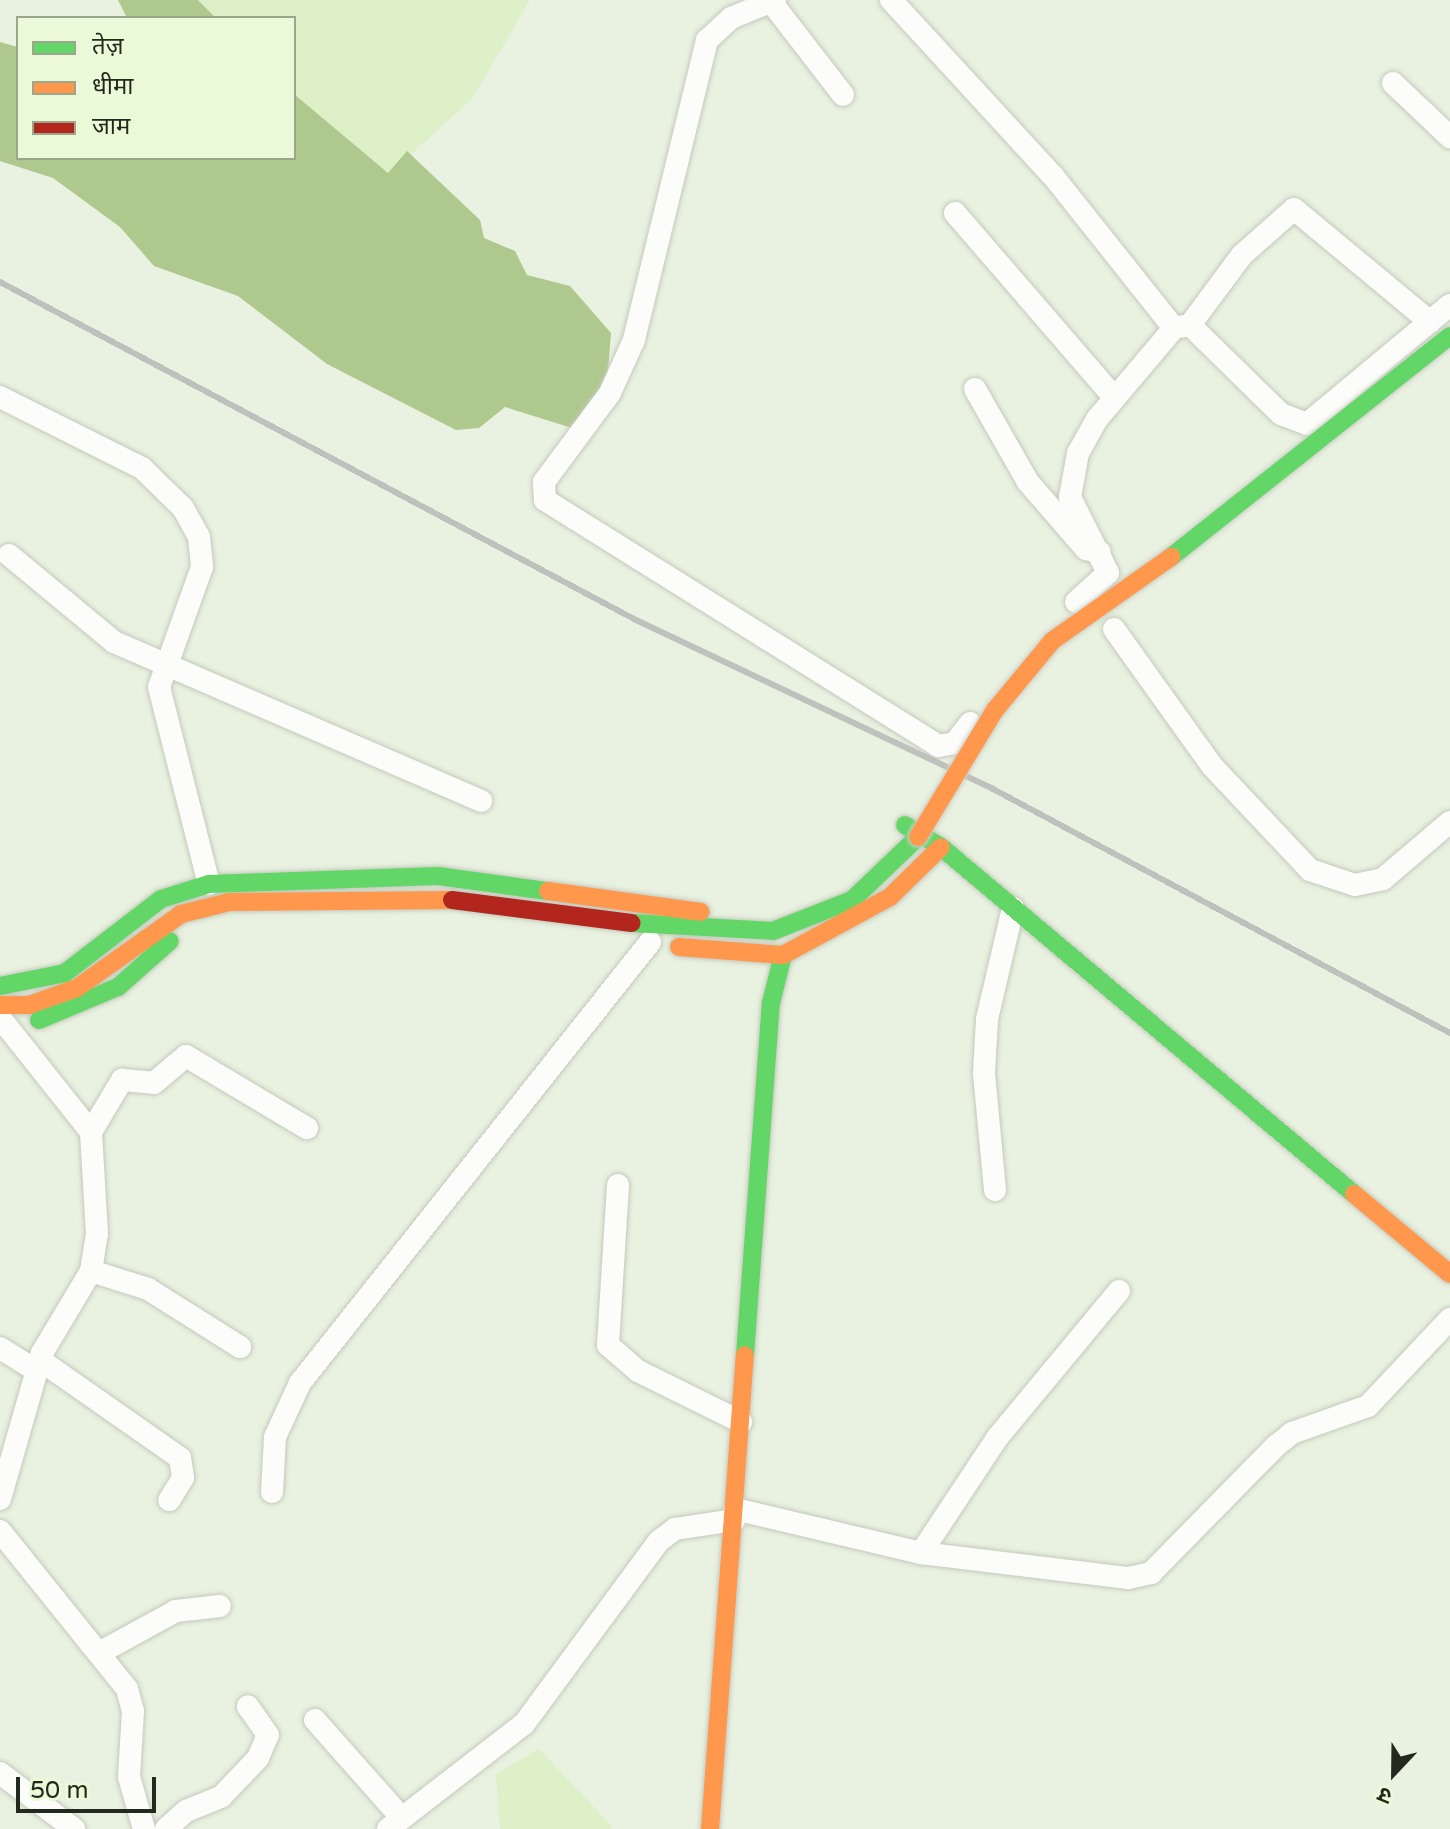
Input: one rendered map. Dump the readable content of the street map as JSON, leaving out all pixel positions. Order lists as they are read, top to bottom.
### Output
{
  "legend": ["तेज़", "धीमा", "जाम"],
  "scale_bar": "50 m",
  "north": "bottom"
}
